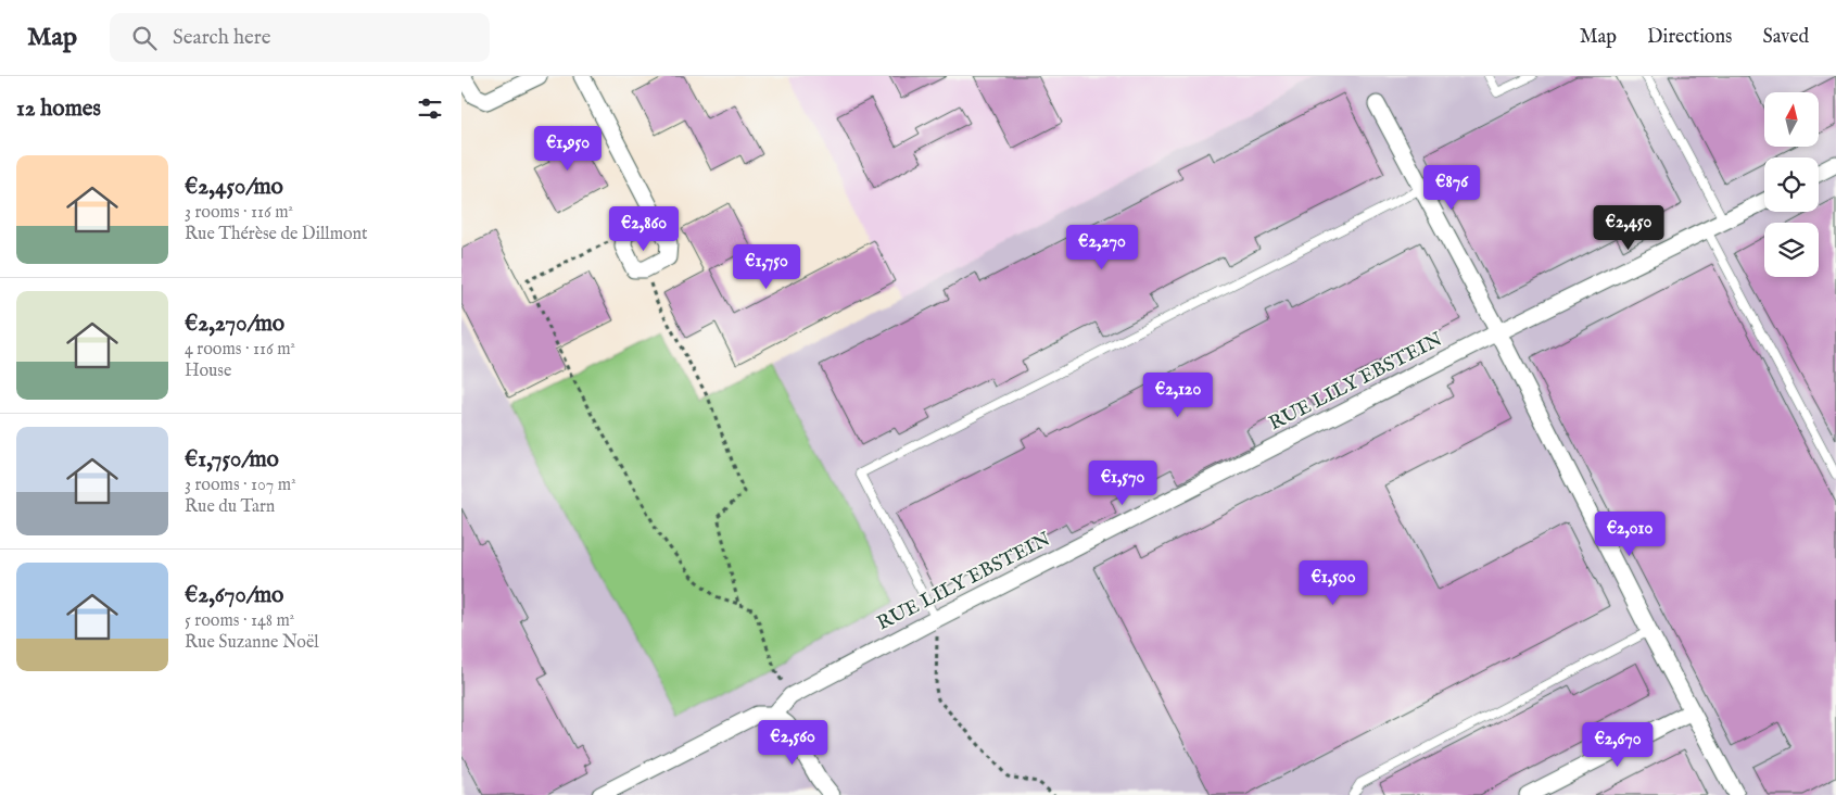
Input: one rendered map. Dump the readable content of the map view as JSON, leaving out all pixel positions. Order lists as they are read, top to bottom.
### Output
{
  "streets": {
    "street": ["RUE LILY EBSTEIN"]
  },
  "north": "top",
  "page": {
    "header": "Map",
    "search": "Search here",
    "nav": ["Map", "Directions", "Saved"],
    "heading": "12 homes",
    "price": [
      "€1,950",
      "€876",
      "€2,450",
      "€2,860",
      "€2,270",
      "€1,750",
      "€2,120",
      "€1,570",
      "€2,010",
      "€1,500",
      "€2,560",
      "€2,670"
    ],
    "list": [
      {
        "name": "€2,450/mo",
        "note": "3 rooms · 116 m² · Rue Thérèse de Dillmont"
      },
      {
        "name": "€2,270/mo",
        "note": "4 rooms · 116 m² · House"
      },
      {
        "name": "€1,750/mo",
        "note": "3 rooms · 107 m² · Rue du Tarn"
      },
      {
        "name": "€2,670/mo",
        "note": "5 rooms · 148 m² · Rue Suzanne Noël"
      }
    ]
  }
}
